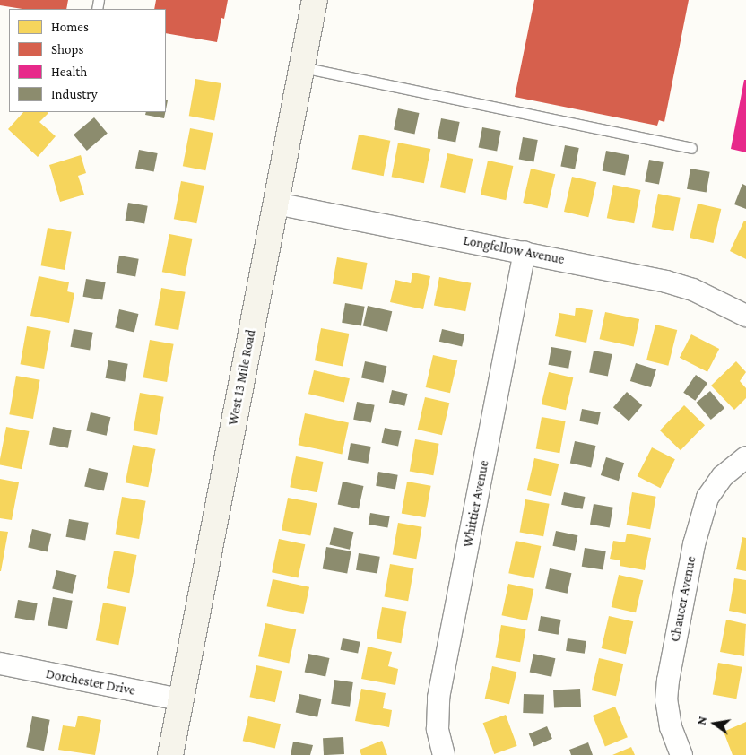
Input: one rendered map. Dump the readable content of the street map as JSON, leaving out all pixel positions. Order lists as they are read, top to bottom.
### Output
{
  "streets": {
    "main road": ["West 13 Mile Road"],
    "street": [
      "Longfellow Avenue",
      "Whittier Avenue",
      "Chaucer Avenue",
      "Dorchester Drive"
    ]
  },
  "crossings": [
    ["Longfellow Avenue", "West 13 Mile Road"],
    ["Longfellow Avenue", "Whittier Avenue"],
    ["West 13 Mile Road", "Dorchester Drive"]
  ],
  "legend": [
    "Homes",
    "Shops",
    "Health",
    "Industry"
  ],
  "north": "left"
}
